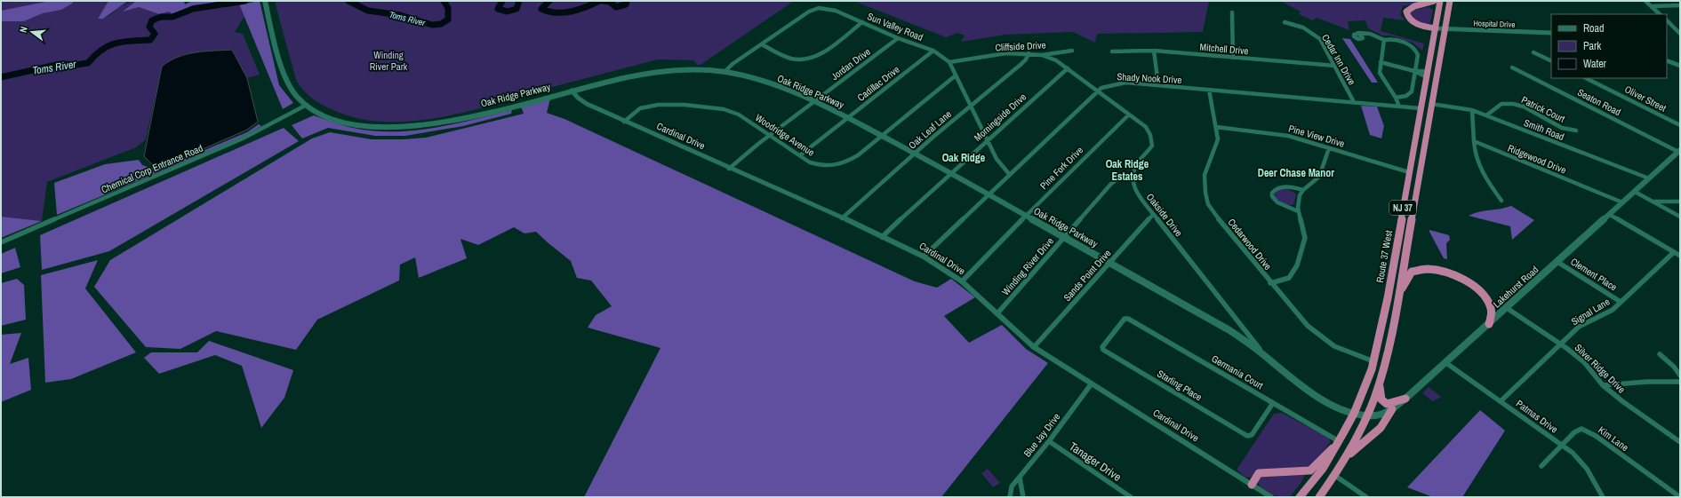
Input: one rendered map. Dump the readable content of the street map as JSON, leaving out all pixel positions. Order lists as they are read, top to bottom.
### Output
{
  "streets": {
    "highway": ["NJ 37", "Route 37 West"],
    "main road": ["Oak Ridge Parkway", "Lakehurst Road"],
    "street": [
      "Hospital Drive",
      "Sun Valley Road",
      "Cliffside Drive",
      "Mitchell Drive",
      "Cedar Inn Drive",
      "Jordan Drive",
      "Shady Nook Drive",
      "Cadillac Drive",
      "Oliver Street",
      "Seaton Road",
      "Patrick Court",
      "Morningside Drive",
      "Oak Leaf Lane",
      "Smith Road",
      "Woodridge Avenue",
      "Cardinal Drive",
      "Pine View Drive",
      "Ridgewood Drive",
      "Pine Fork Drive",
      "Chemical Corp Entrance Road",
      "Oakside Drive",
      "Cedarwood Drive",
      "Winding River Drive",
      "Clement Place",
      "Sands Point Drive",
      "Signal Lane",
      "Silver Ridge Drive",
      "Germania Court",
      "Starling Place",
      "Patmas Drive",
      "Blue Jay Drive",
      "Kim Lane",
      "Tanager Drive"
    ]
  },
  "crossings": [
    ["Hospital Drive", "Route 37 West"],
    ["Sun Valley Road", "Cliffside Drive"],
    ["Sun Valley Road", "Jordan Drive"],
    ["Sun Valley Road", "Shady Nook Drive"],
    ["Sun Valley Road", "Cadillac Drive"],
    ["Sun Valley Road", "Oak Ridge Parkway"],
    ["Sun Valley Road", "Morningside Drive"],
    ["Sun Valley Road", "Oak Leaf Lane"],
    ["Sun Valley Road", "Woodridge Avenue"],
    ["Cliffside Drive", "Oak Leaf Lane"],
    ["Mitchell Drive", "Cedar Inn Drive"],
    ["Cedar Inn Drive", "Shady Nook Drive"],
    ["Jordan Drive", "Oak Ridge Parkway"],
    ["Jordan Drive", "Woodridge Avenue"],
    ["Jordan Drive", "Cardinal Drive"],
    ["Shady Nook Drive", "Oak Ridge Parkway"],
    ["Shady Nook Drive", "Cardinal Drive"],
    ["Shady Nook Drive", "Cedarwood Drive"],
    ["Shady Nook Drive", "Route 37 West"],
    ["Cadillac Drive", "Oak Ridge Parkway"],
    ["Cadillac Drive", "Woodridge Avenue"],
    ["Oak Ridge Parkway", "Morningside Drive"],
    ["Oak Ridge Parkway", "Oak Leaf Lane"],
    ["Oak Ridge Parkway", "Woodridge Avenue"],
    ["Oak Ridge Parkway", "Cardinal Drive"],
    ["Oak Ridge Parkway", "Pine Fork Drive"],
    ["Oak Ridge Parkway", "Chemical Corp Entrance Road"],
    ["Oak Ridge Parkway", "Oakside Drive"],
    ["Oak Ridge Parkway", "Route 37 West"],
    ["Oak Ridge Parkway", "Winding River Drive"],
    ["Oak Ridge Parkway", "Sands Point Drive"],
    ["Oak Ridge Parkway", "Lakehurst Road"],
    ["Seaton Road", "Lakehurst Road"],
    ["Patrick Court", "Smith Road"],
    ["Morningside Drive", "Cardinal Drive"],
    ["Oak Leaf Lane", "Cardinal Drive"],
    ["Smith Road", "Route 37 West"],
    ["Smith Road", "Lakehurst Road"],
    ["Woodridge Avenue", "Cardinal Drive"],
    ["Cardinal Drive", "Pine Fork Drive"],
    ["Cardinal Drive", "Winding River Drive"],
    ["Cardinal Drive", "Sands Point Drive"],
    ["Cardinal Drive", "Blue Jay Drive"],
    ["Pine View Drive", "Cedarwood Drive"],
    ["Pine View Drive", "Route 37 West"],
    ["Ridgewood Drive", "Lakehurst Road"],
    ["Oakside Drive", "Winding River Drive"],
    ["Oakside Drive", "Sands Point Drive"],
    ["Cedarwood Drive", "Route 37 West"],
    ["Route 37 West", "Lakehurst Road"],
    ["Route 37 West", "Germania Court"],
    ["Clement Place", "Lakehurst Road"],
    ["Clement Place", "Signal Lane"],
    ["Lakehurst Road", "Silver Ridge Drive"],
    ["Lakehurst Road", "Patmas Drive"],
    ["Signal Lane", "Silver Ridge Drive"],
    ["Signal Lane", "Patmas Drive"],
    ["Germania Court", "Starling Place"],
    ["Patmas Drive", "Kim Lane"],
    ["Blue Jay Drive", "Tanager Drive"]
  ],
  "districts": ["Oak Ridge", "Oak Ridge Estates", "Deer Chase Manor"],
  "water": ["Toms River"],
  "parks": ["Winding River Park"],
  "legend": ["Road", "Park", "Water"],
  "north": "left"
}
